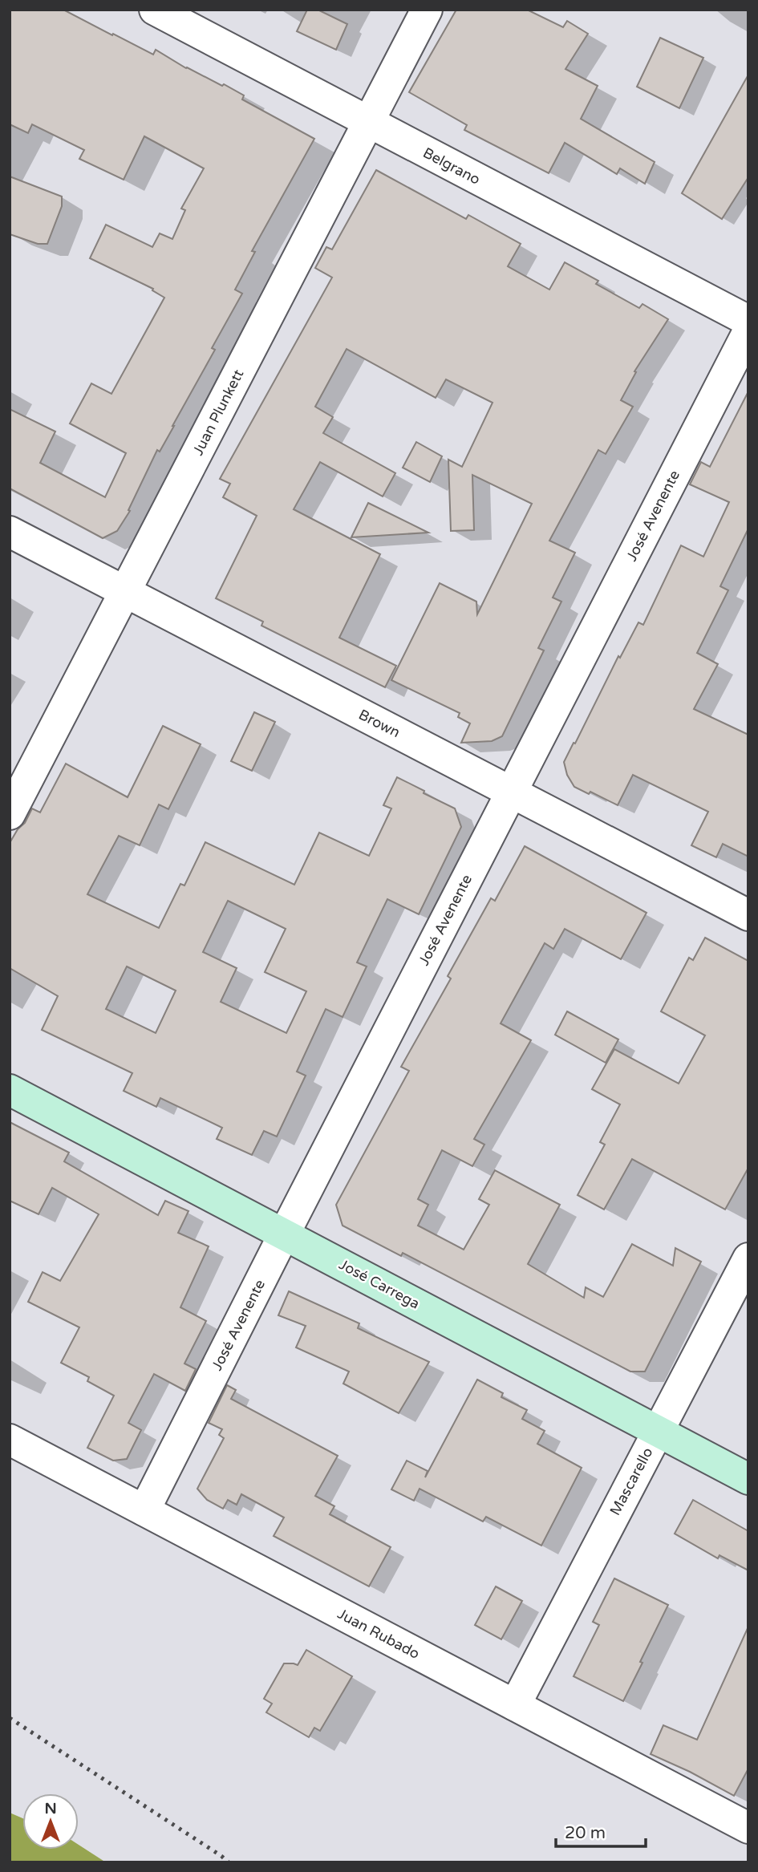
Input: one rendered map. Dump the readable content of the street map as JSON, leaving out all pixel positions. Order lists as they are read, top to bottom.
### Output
{
  "streets": {
    "main road": ["José Carrega"],
    "street": [
      "Belgrano",
      "Juan Plunkett",
      "José Avenente",
      "Brown",
      "Mascarello",
      "Juan Rubado"
    ]
  },
  "crossings": [
    ["Belgrano", "Juan Plunkett"],
    ["Juan Plunkett", "Brown"],
    ["José Avenente", "Brown"],
    ["José Avenente", "José Carrega"],
    ["José Avenente", "Juan Rubado"],
    ["José Carrega", "Mascarello"],
    ["Mascarello", "Juan Rubado"]
  ],
  "scale_bar": "20 m",
  "north": "top"
}
